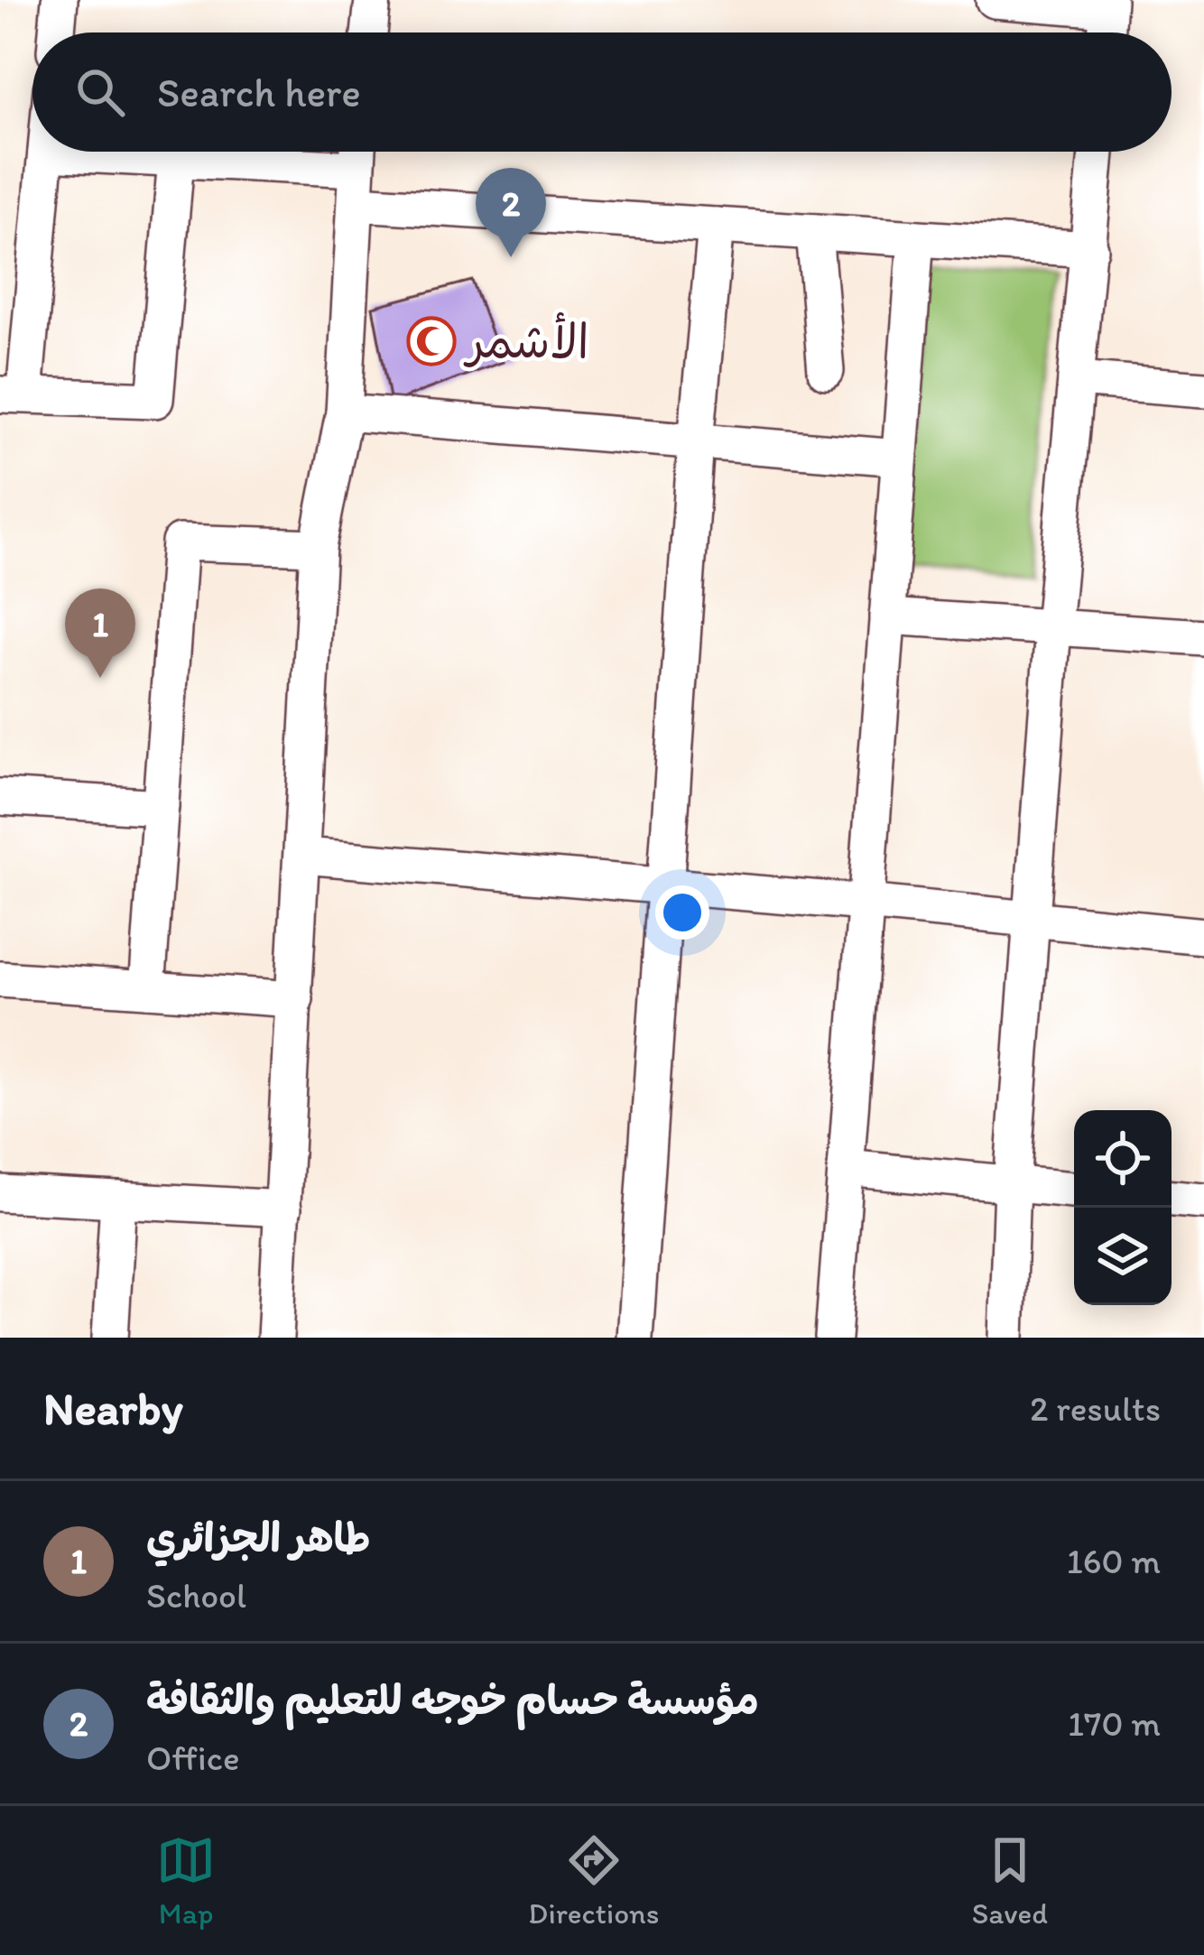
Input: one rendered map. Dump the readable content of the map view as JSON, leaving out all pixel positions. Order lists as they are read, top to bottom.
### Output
{
  "places": {
    "mosque": ["الأشمر"]
  },
  "page": {
    "search": "Search here",
    "pins": ["2", "1"],
    "heading": ["Nearby", "2 results"],
    "list": [
      {
        "mark": "1",
        "name": "طاهر الجزائري",
        "note": "School",
        "value": "160 m"
      },
      {
        "mark": "2",
        "name": "مؤسسة حسام خوجه للتعليم والثقافة",
        "note": "Office",
        "value": "170 m"
      }
    ],
    "nav": ["Map", "Directions", "Saved"]
  }
}
